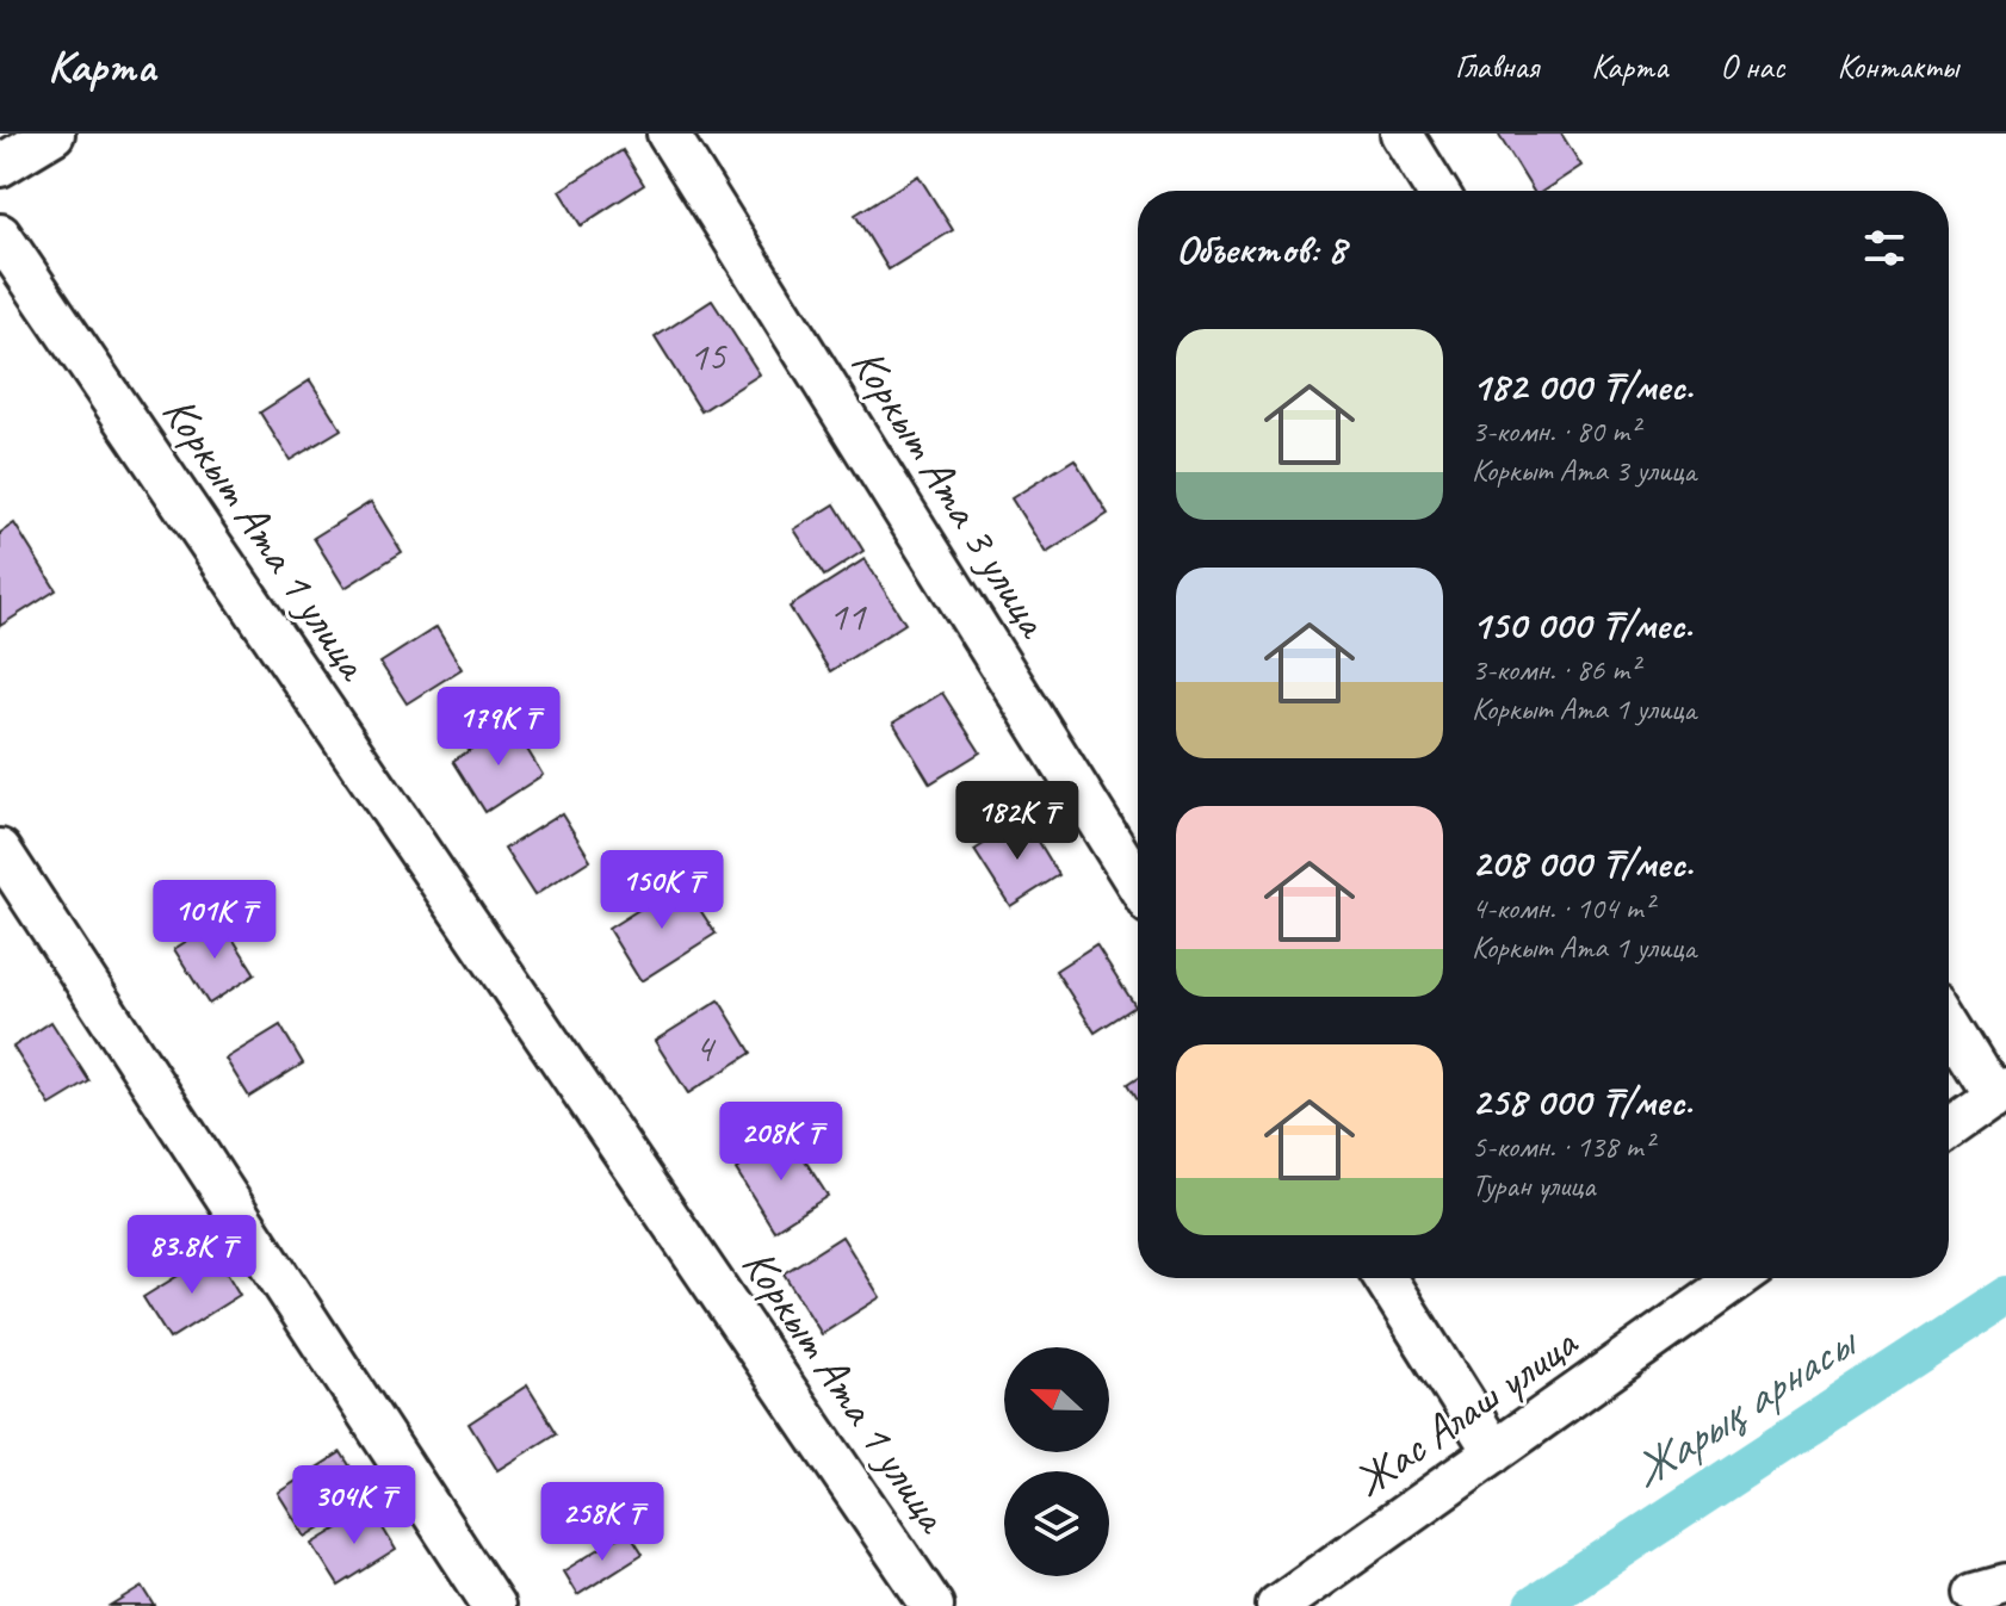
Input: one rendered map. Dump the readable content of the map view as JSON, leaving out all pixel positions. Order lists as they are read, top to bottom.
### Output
{
  "streets": {
    "street": ["Коркыт Ата 3 улица", "Коркыт Ата 1 улица", "Жас Алаш улица"]
  },
  "water": ["Жарық арнасы"],
  "house_numbers": ["15", "11", "4"],
  "north": "left",
  "page": {
    "header": "Карта",
    "nav": [
      "Главная",
      "Карта",
      "О нас",
      "Контакты"
    ],
    "heading": "Объектов: 8",
    "list": [
      {
        "name": "182 000 ₸/мес.",
        "note": "3-комн. · 80 m² · Коркыт Ата 3 улица"
      },
      {
        "name": "150 000 ₸/мес.",
        "note": "3-комн. · 86 m² · Коркыт Ата 1 улица"
      },
      {
        "name": "208 000 ₸/мес.",
        "note": "4-комн. · 104 m² · Коркыт Ата 1 улица"
      },
      {
        "name": "258 000 ₸/мес.",
        "note": "5-комн. · 138 m² · Туран улица"
      }
    ],
    "price": [
      "179K ₸",
      "182K ₸",
      "150K ₸",
      "101K ₸",
      "208K ₸",
      "83.8K ₸",
      "304K ₸",
      "258K ₸"
    ]
  }
}
